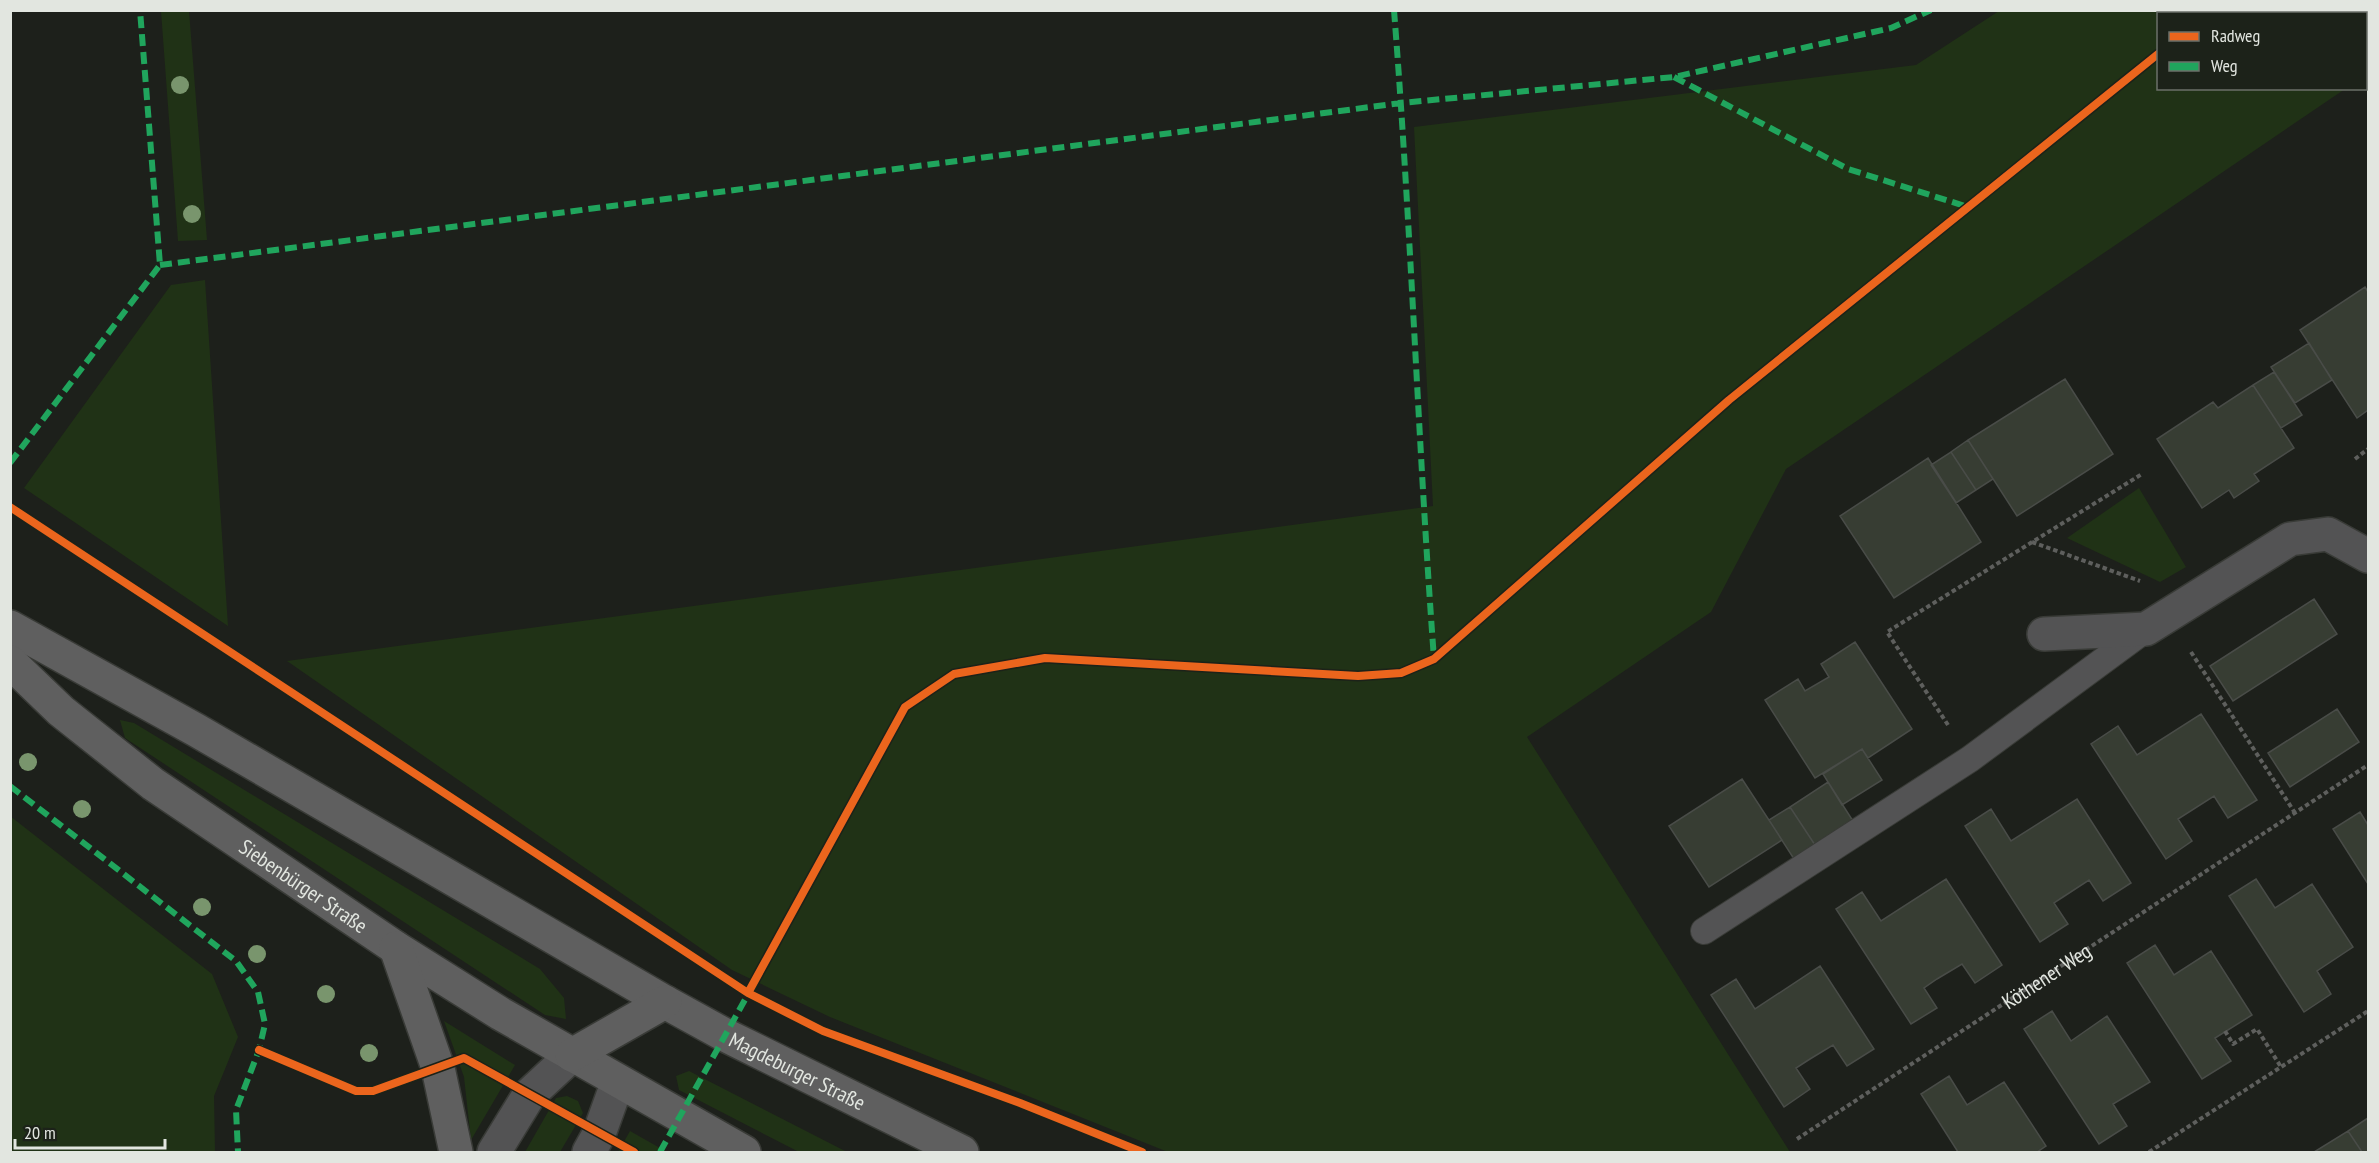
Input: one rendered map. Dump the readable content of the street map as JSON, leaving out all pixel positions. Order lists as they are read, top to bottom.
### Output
{
  "streets": {
    "main road": ["Siebenbürger Straße", "Magdeburger Straße"],
    "path": ["Köthener Weg"]
  },
  "legend": ["Radweg", "Weg"],
  "scale_bar": "20 m"
}
